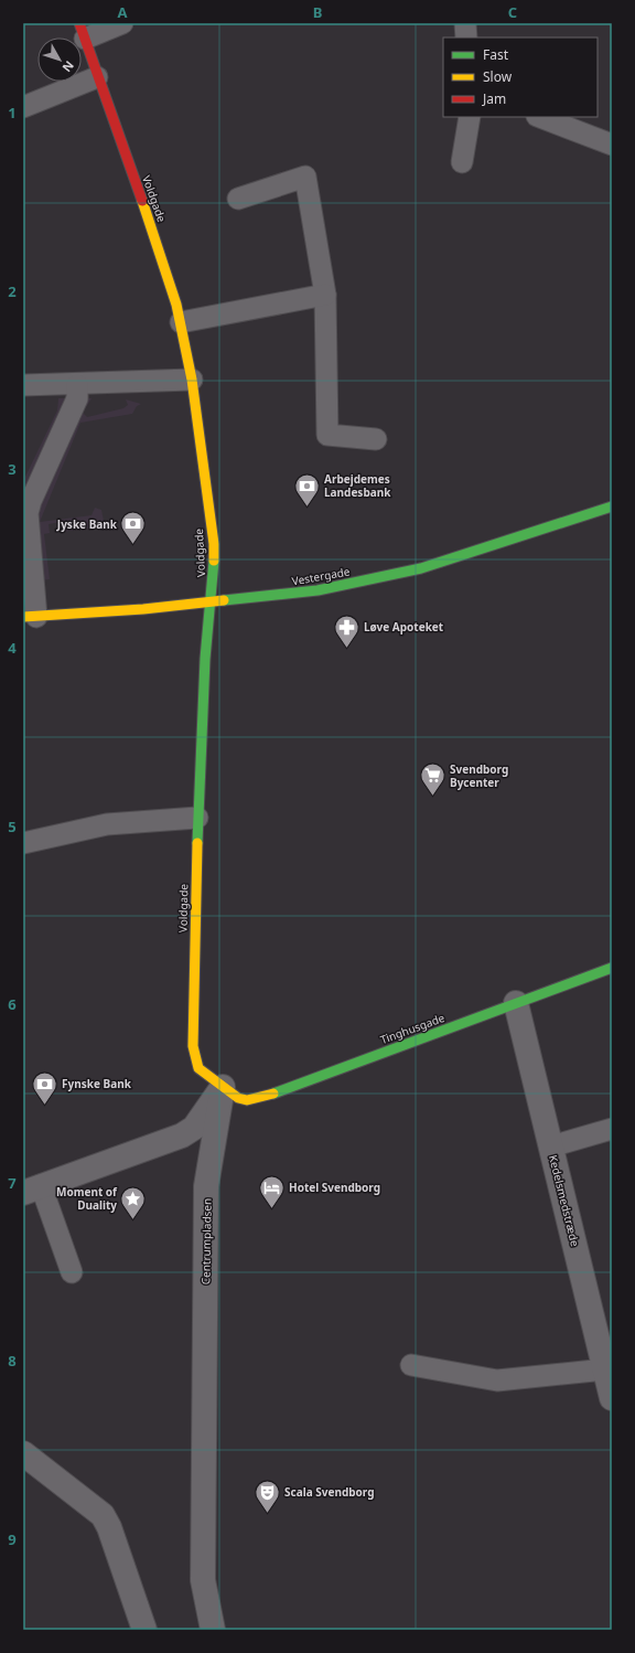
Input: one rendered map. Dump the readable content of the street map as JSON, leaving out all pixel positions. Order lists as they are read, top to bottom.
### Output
{
  "streets": {
    "street": [
      "Voldgade",
      "Vestergade",
      "Tinghusgade",
      "Kedelsmedstræde",
      "Centrumpladsen"
    ]
  },
  "crossings": [
    ["Voldgade", "Vestergade"],
    ["Voldgade", "Tinghusgade"],
    ["Voldgade", "Centrumpladsen"],
    ["Tinghusgade", "Kedelsmedstræde"],
    ["Tinghusgade", "Centrumpladsen"]
  ],
  "places": {
    "bank": ["Arbejdemes Landesbank", "Jyske Bank", "Fynske Bank"],
    "pharmacy": ["Løve Apoteket"],
    "supermarket": ["Svendborg Bycenter"],
    "hotel": ["Hotel Svendborg"],
    "place": ["Moment of Duality"],
    "theatre": ["Scala Svendborg"]
  },
  "legend": ["Fast", "Slow", "Jam"],
  "north": "bottom right",
  "grid": {
    "columns": ["A", "B", "C"],
    "rows": [
      "1",
      "2",
      "3",
      "4",
      "5",
      "6",
      "7",
      "8",
      "9"
    ]
  }
}
